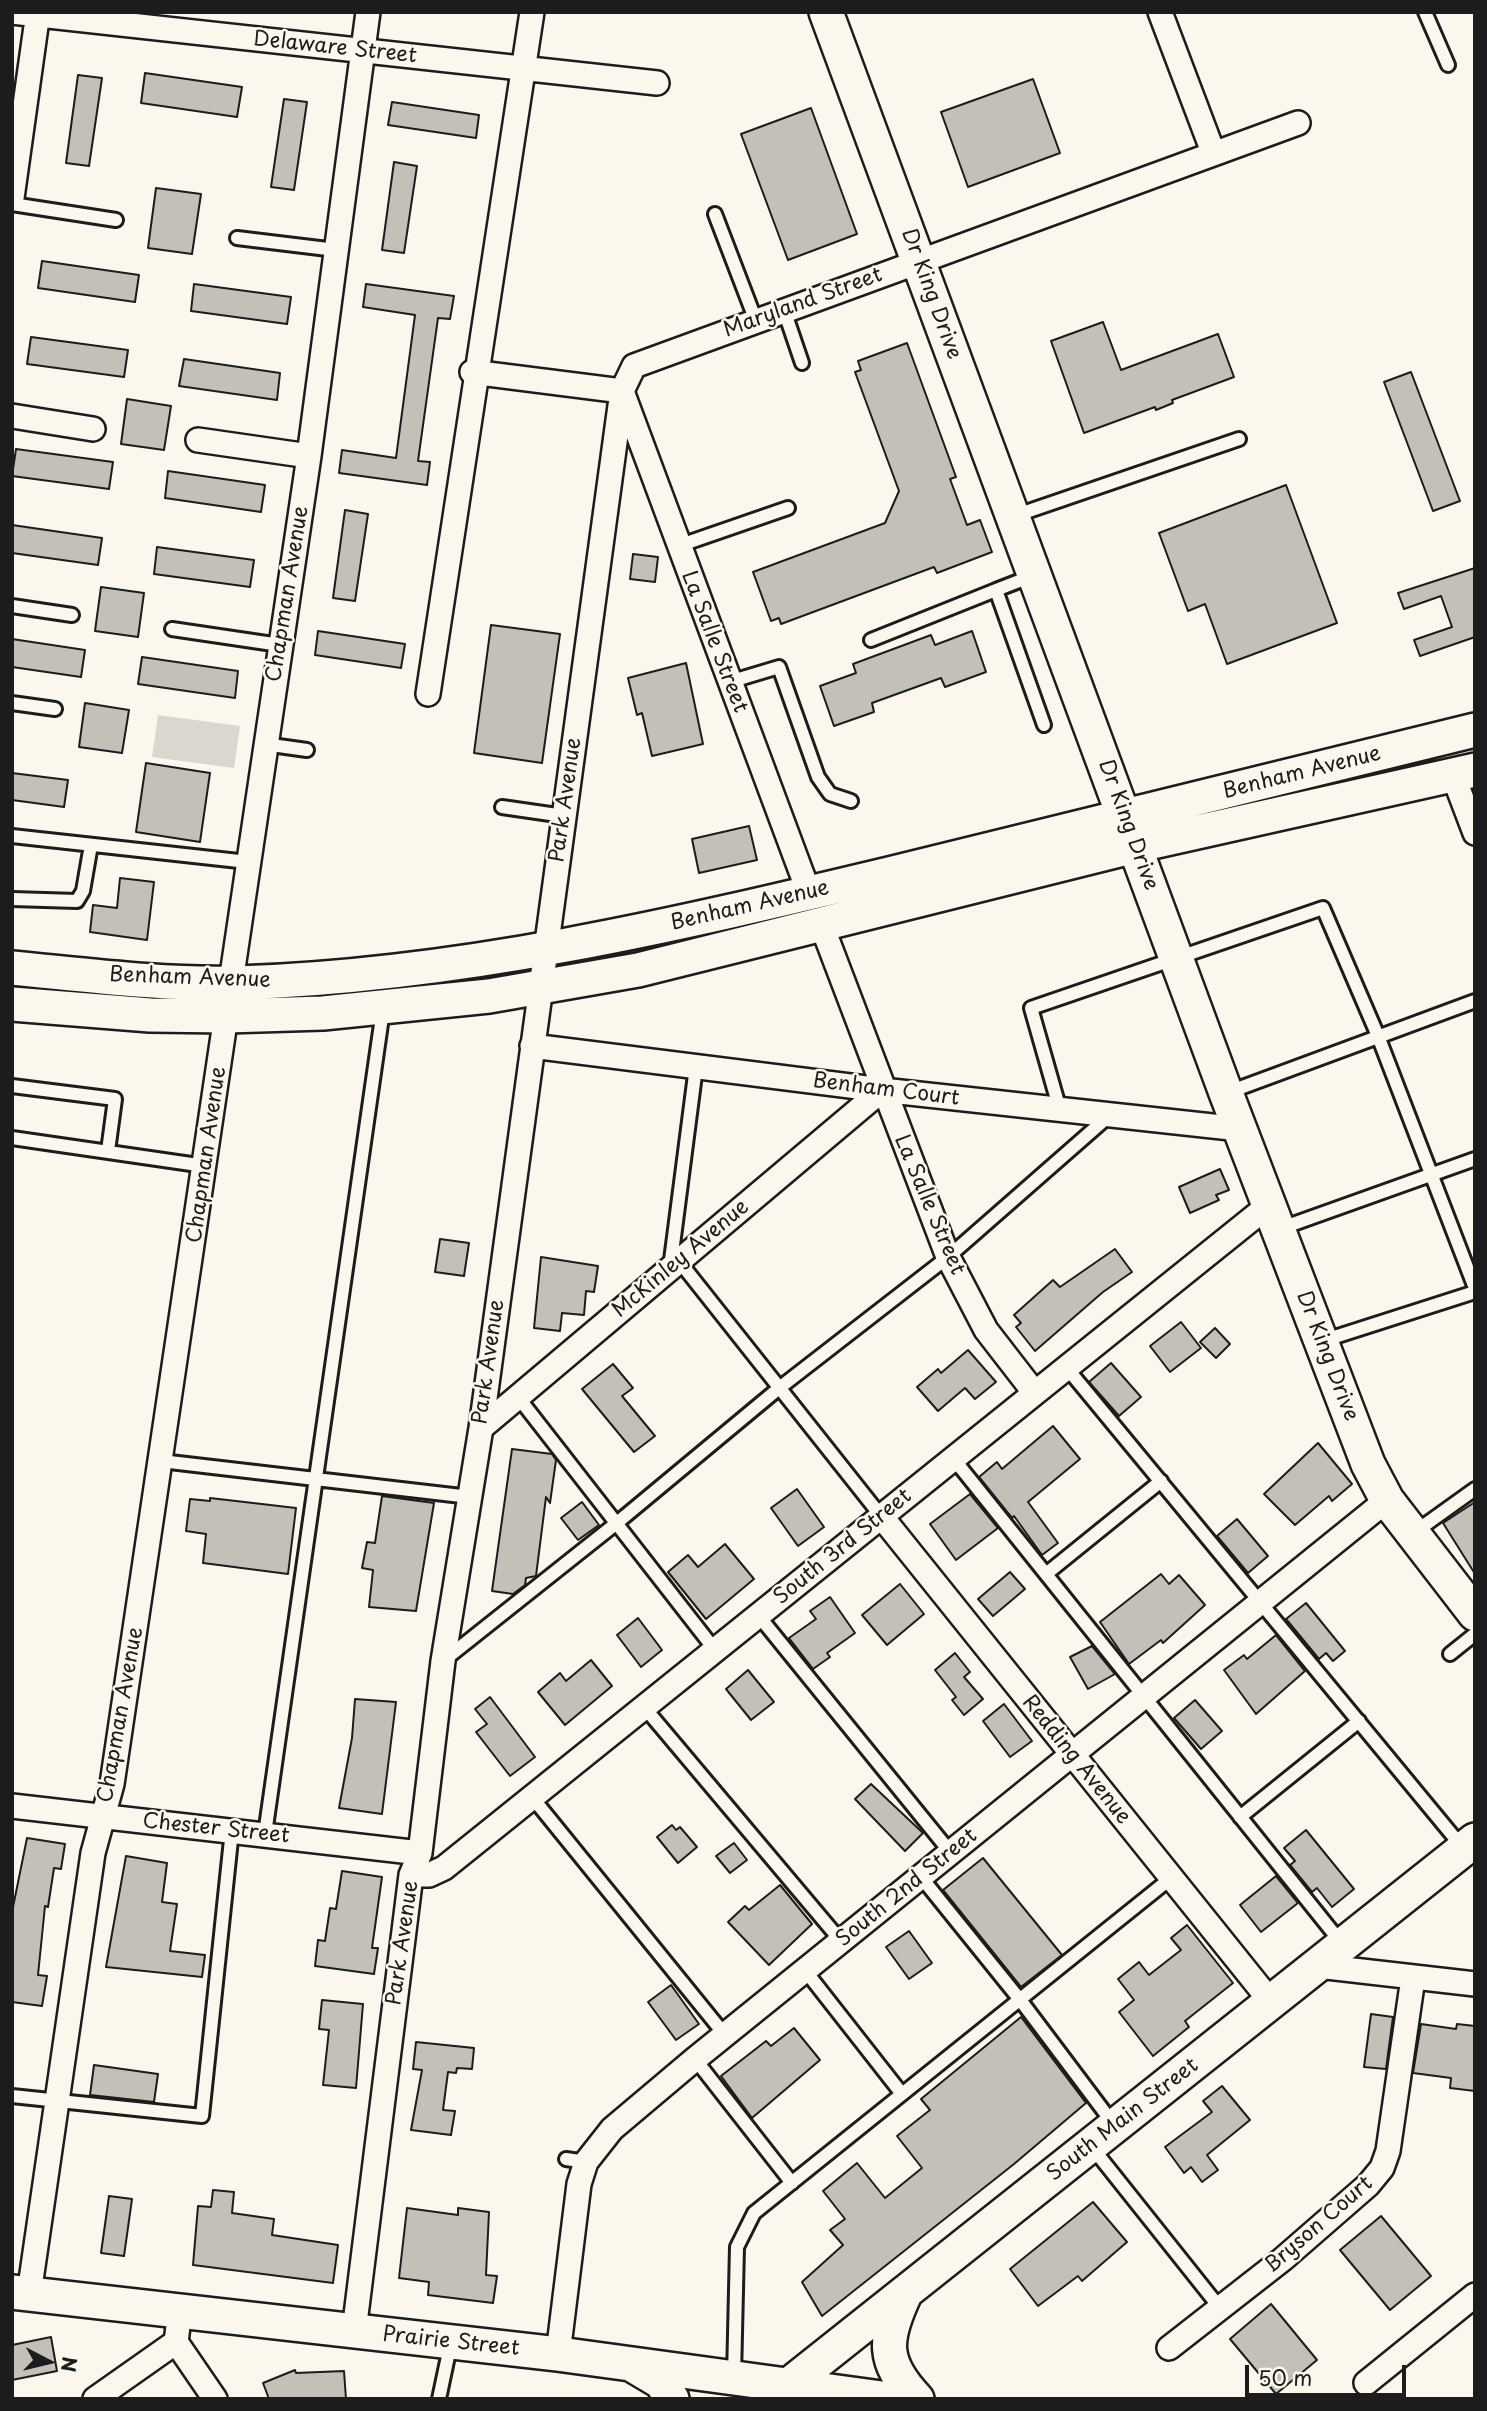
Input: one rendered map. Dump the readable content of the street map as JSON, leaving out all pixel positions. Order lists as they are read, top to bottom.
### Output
{
  "streets": {
    "main road": [
      "Dr King Drive",
      "Benham Avenue",
      "South Main Street",
      "Prairie Street"
    ],
    "street": [
      "Delaware Street",
      "Maryland Street",
      "Chapman Avenue",
      "La Salle Street",
      "Park Avenue",
      "Benham Court",
      "McKinley Avenue",
      "South 3rd Street",
      "Redding Avenue",
      "Chester Street",
      "South 2nd Street",
      "Bryson Court"
    ]
  },
  "crossings": [
    ["Delaware Street", "Chapman Avenue"],
    ["Dr King Drive", "Maryland Street"],
    ["Dr King Drive", "Benham Avenue"],
    ["Dr King Drive", "Benham Court"],
    ["Dr King Drive", "South 3rd Street"],
    ["Dr King Drive", "South 2nd Street"],
    ["Maryland Street", "La Salle Street"],
    ["Maryland Street", "Park Avenue"],
    ["Chapman Avenue", "Benham Avenue"],
    ["Chapman Avenue", "Chester Street"],
    ["Chapman Avenue", "Prairie Street"],
    ["La Salle Street", "Benham Avenue"],
    ["La Salle Street", "Park Avenue"],
    ["La Salle Street", "Benham Court"],
    ["La Salle Street", "McKinley Avenue"],
    ["La Salle Street", "South 3rd Street"],
    ["Benham Avenue", "Park Avenue"],
    ["Park Avenue", "Benham Court"],
    ["Park Avenue", "McKinley Avenue"],
    ["Park Avenue", "South 3rd Street"],
    ["Park Avenue", "Chester Street"],
    ["Park Avenue", "Prairie Street"],
    ["Benham Court", "McKinley Avenue"],
    ["South 3rd Street", "Redding Avenue"],
    ["Redding Avenue", "South 2nd Street"],
    ["Redding Avenue", "South Main Street"],
    ["South 2nd Street", "Prairie Street"],
    ["South Main Street", "Prairie Street"]
  ],
  "scale_bar": "50 m",
  "north": "right"
}
